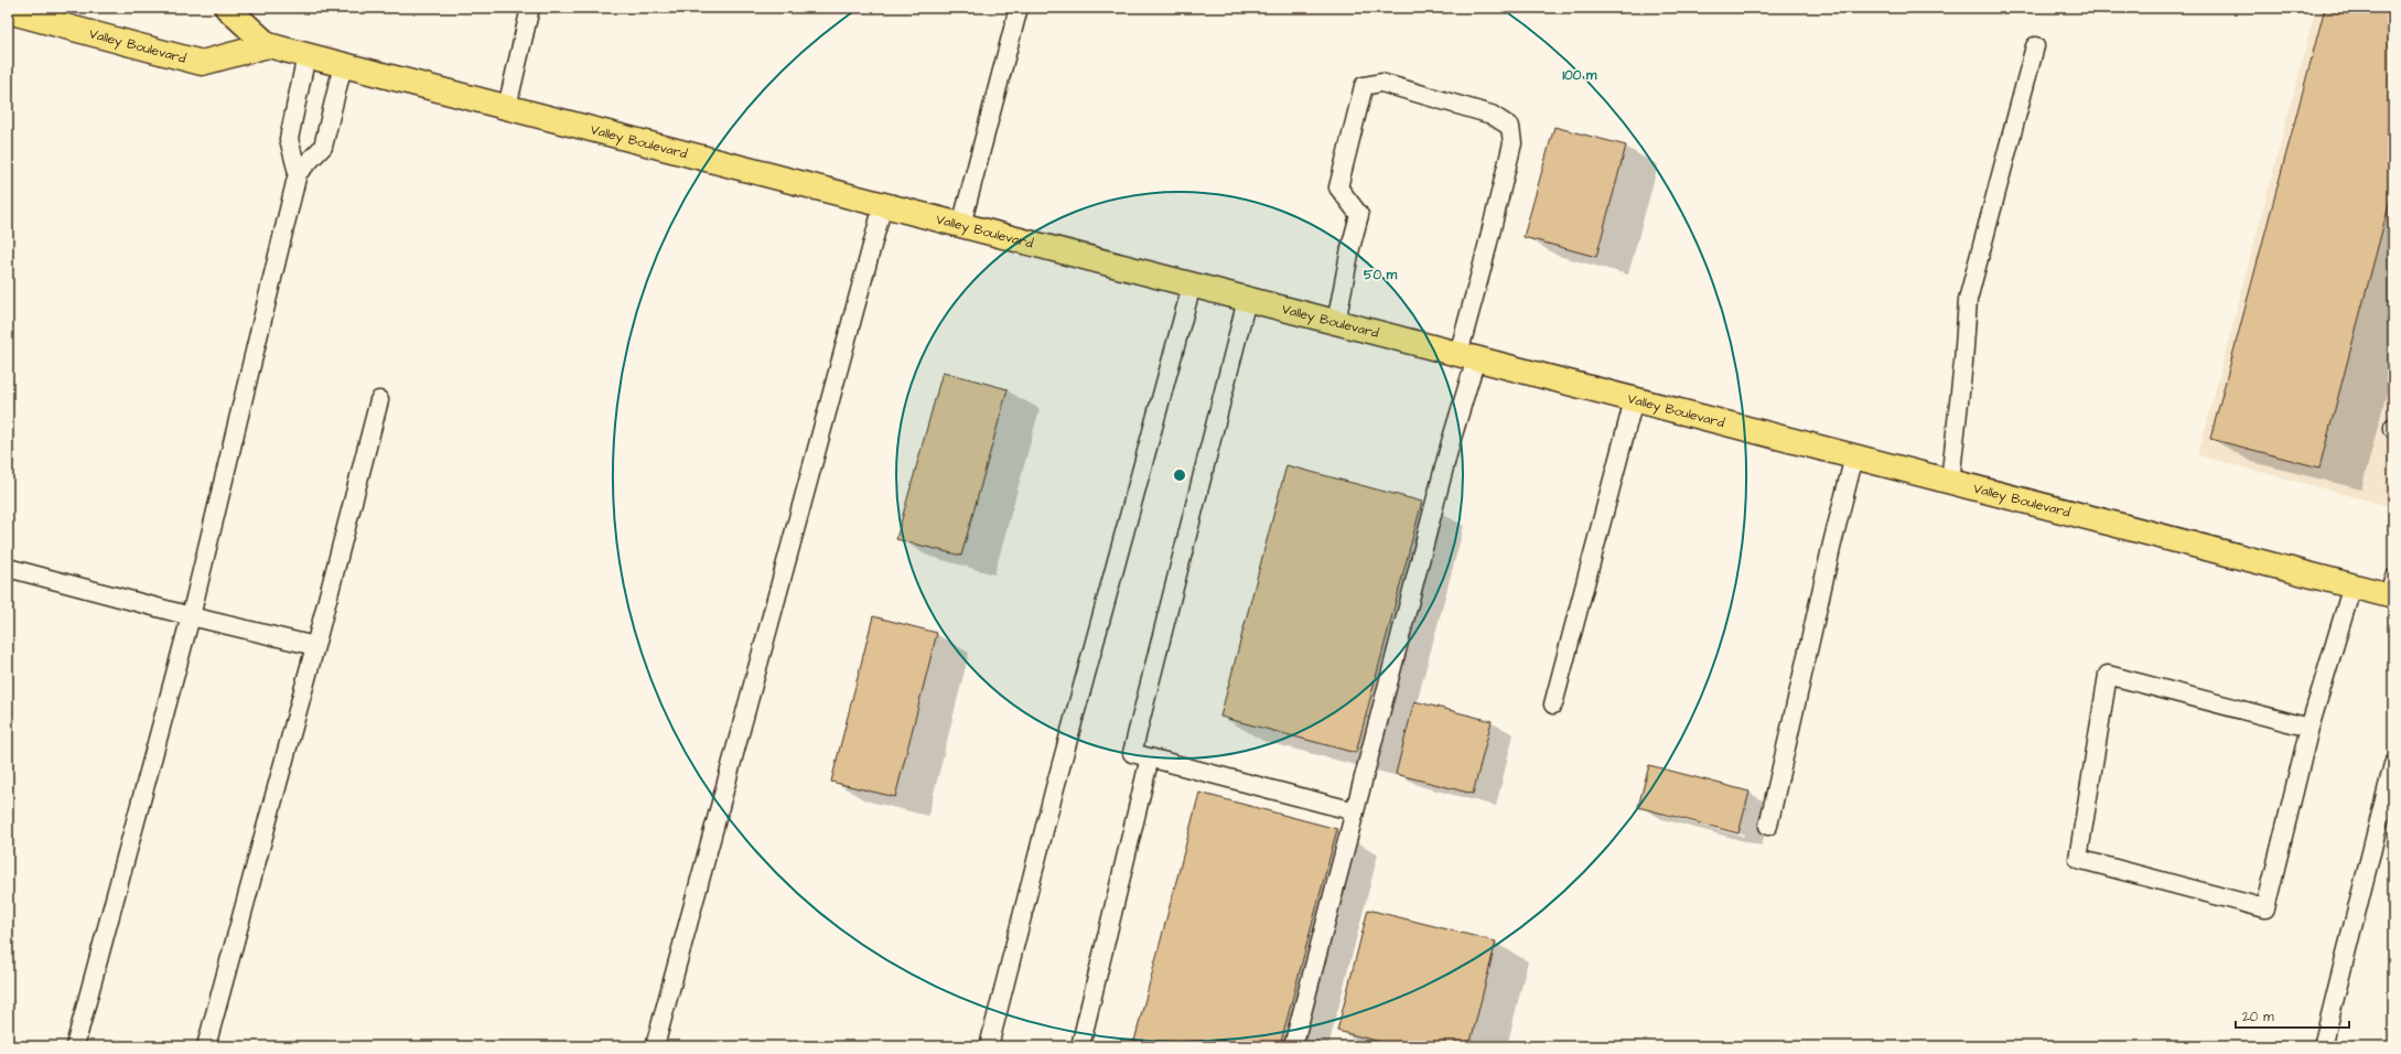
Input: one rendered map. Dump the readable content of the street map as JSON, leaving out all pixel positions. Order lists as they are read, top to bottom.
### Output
{
  "streets": {
    "main road": ["Valley Boulevard"]
  },
  "scale_bar": "20 m",
  "rings": ["100 m", "50 m"]
}
